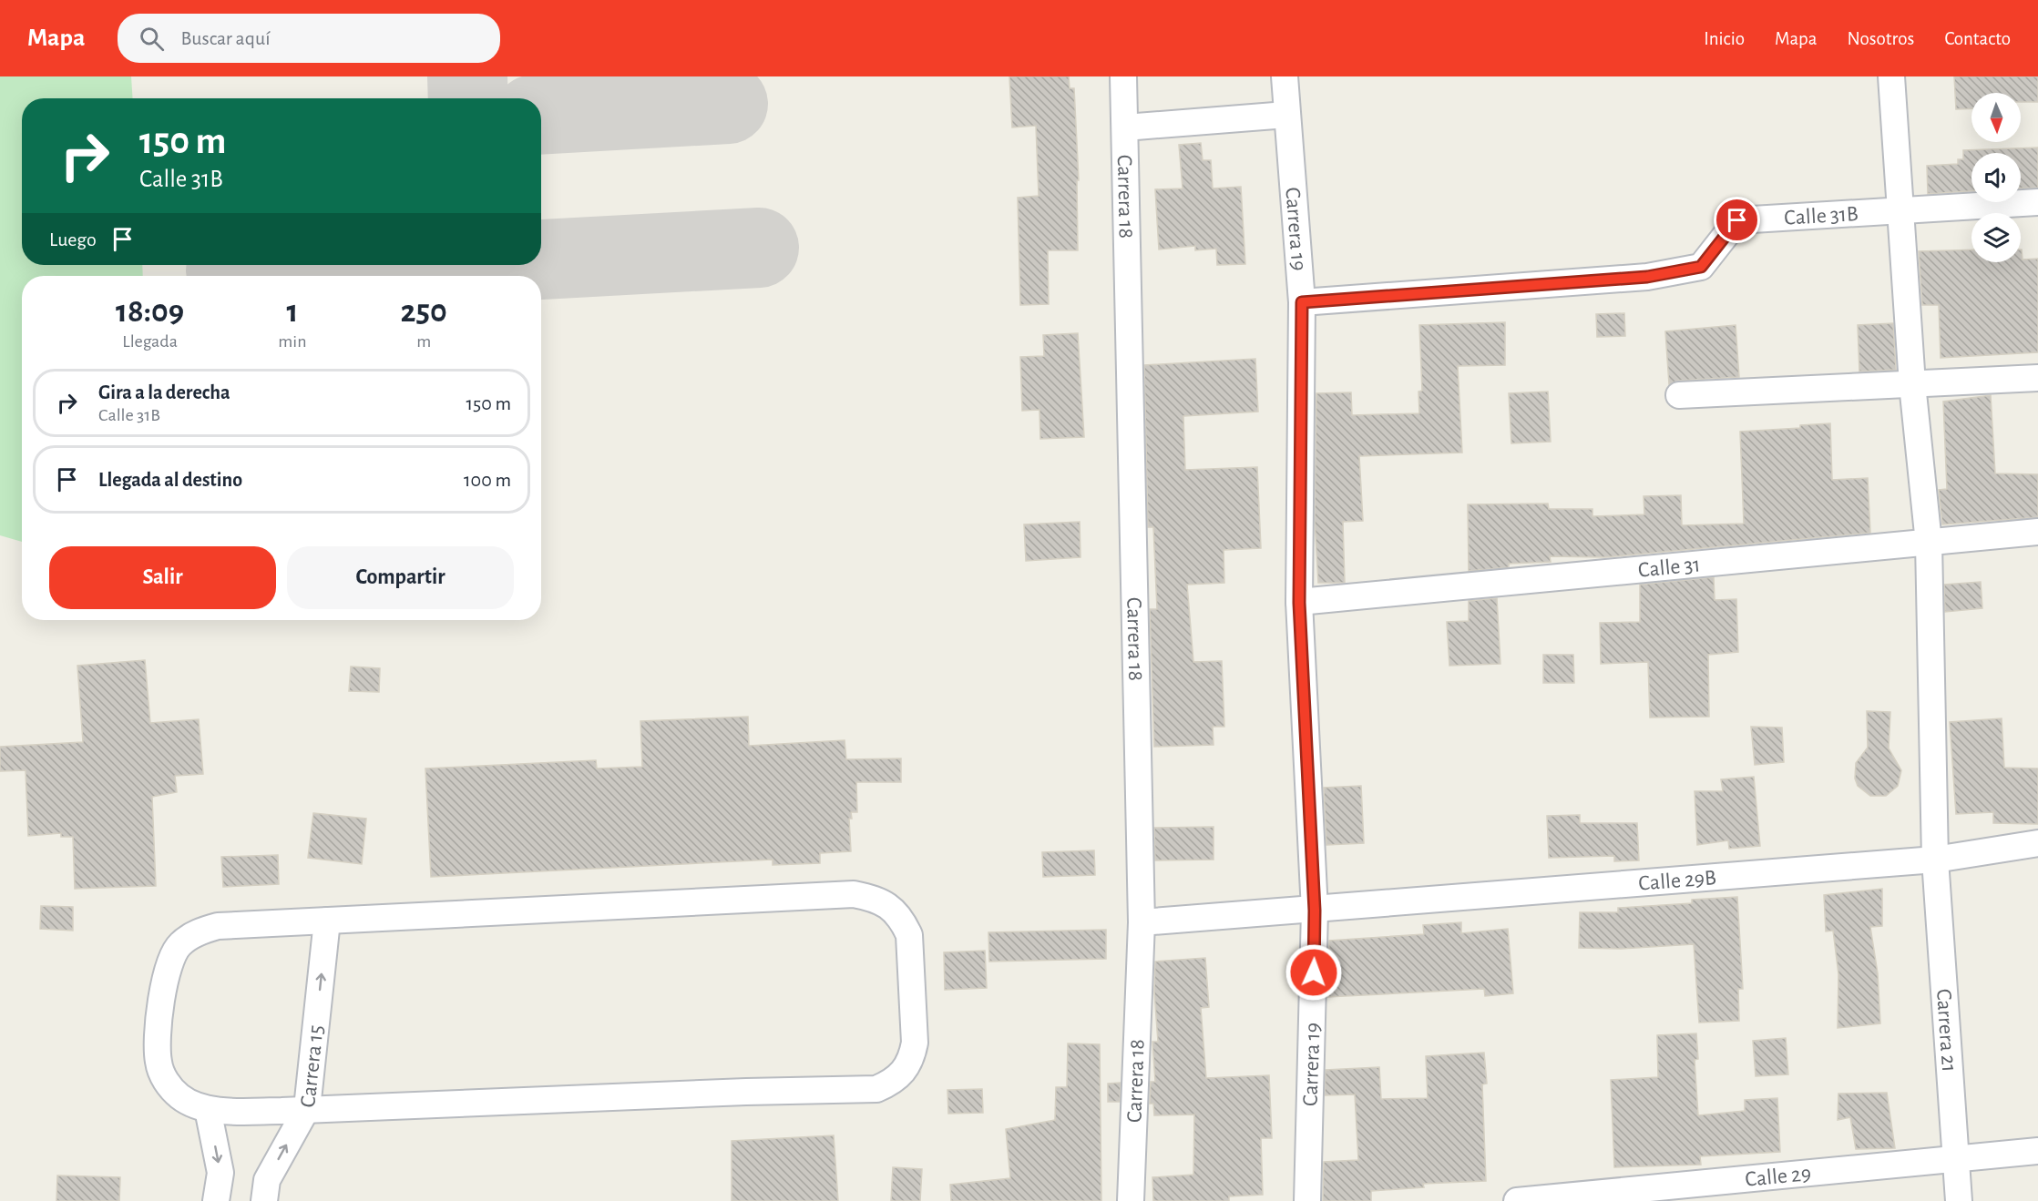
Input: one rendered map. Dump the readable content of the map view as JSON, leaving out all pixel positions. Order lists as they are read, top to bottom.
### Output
{
  "streets": {
    "street": [
      "Carrera 18",
      "Calle 31B",
      "Carrera 19",
      "Calle 31",
      "Calle 29B",
      "Carrera 21",
      "Carrera 15",
      "Calle 29"
    ]
  },
  "crossings": [
    ["Carrera 18", "Calle 29B"],
    ["Calle 31B", "Carrera 19"],
    ["Calle 31B", "Carrera 21"],
    ["Carrera 19", "Calle 31"],
    ["Carrera 19", "Calle 29B"],
    ["Calle 31", "Carrera 21"],
    ["Calle 29B", "Carrera 21"],
    ["Carrera 21", "Calle 29"]
  ],
  "one_way": ["Carrera 15"],
  "north": "bottom",
  "page": {
    "header": "Mapa",
    "search": "Buscar aquí",
    "nav": [
      "Inicio",
      "Mapa",
      "Nosotros",
      "Contacto"
    ],
    "turn": ["150 m", "Calle 31B"],
    "then": "Luego",
    "eta": [
      "18:09",
      "Llegada",
      "1",
      "min",
      "250",
      "m"
    ],
    "list": [
      {
        "name": "Gira a la derecha",
        "note": "Calle 31B",
        "value": "150 m"
      },
      {
        "name": "Llegada al destino",
        "value": "100 m"
      }
    ],
    "buttons": ["Salir", "Compartir"]
  }
}
